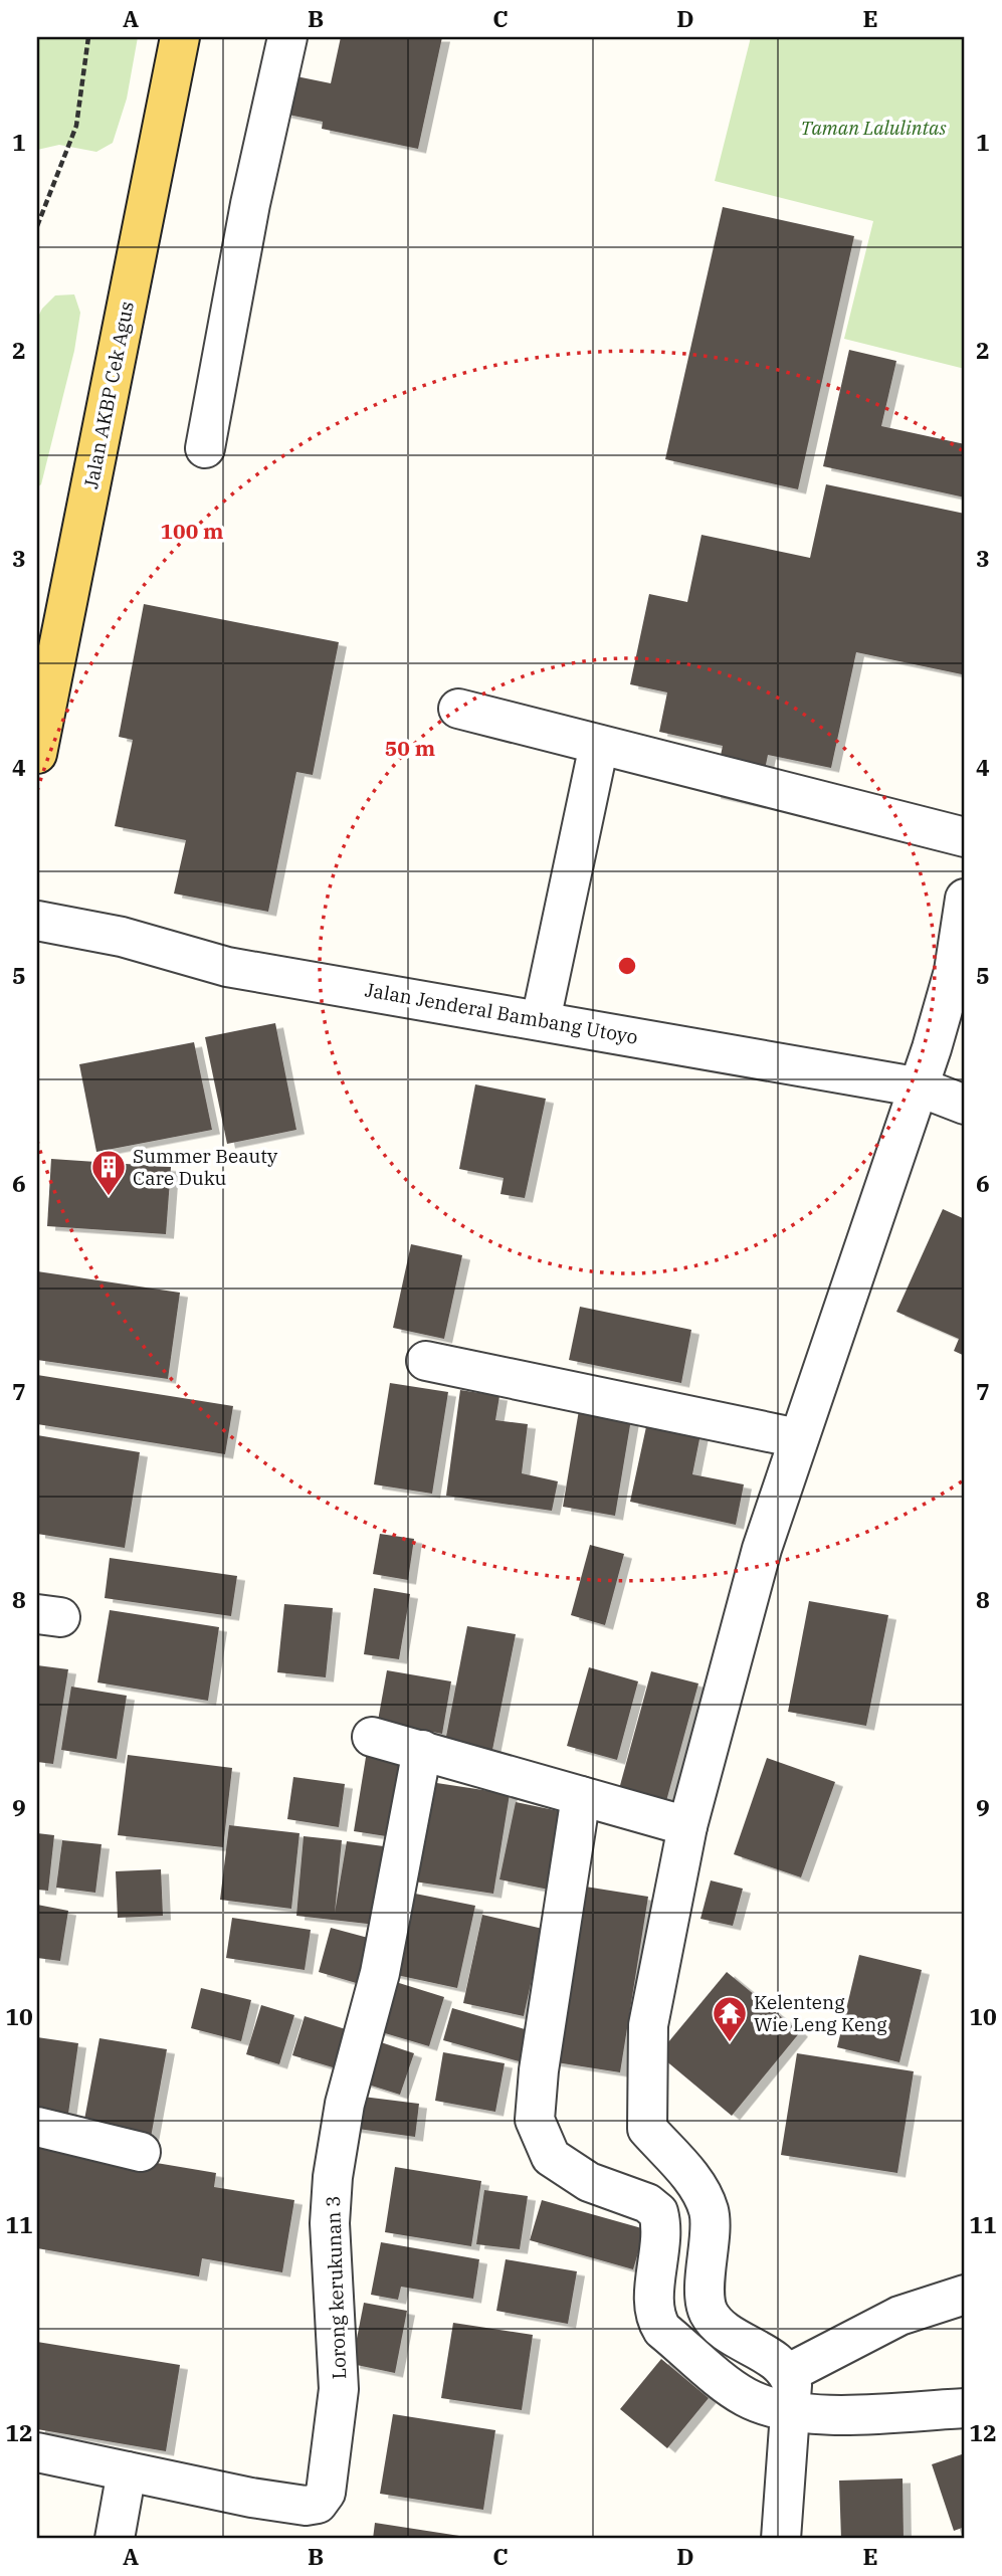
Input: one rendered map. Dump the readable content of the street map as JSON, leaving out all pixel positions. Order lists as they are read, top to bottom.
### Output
{
  "streets": {
    "main road": ["Jalan AKBP Cek Agus"],
    "street": ["Jalan Jenderal Bambang Utoyo", "Lorong kerukunan 3"]
  },
  "parks": ["Taman Lalulintas"],
  "places": {
    "building": ["Summer Beauty Care Duku"],
    "temple": ["Kelenteng Wie Leng Keng"]
  },
  "grid": {
    "columns": [
      "A",
      "B",
      "C",
      "D",
      "E"
    ],
    "rows": [
      "1",
      "2",
      "3",
      "4",
      "5",
      "6",
      "7",
      "8",
      "9",
      "10",
      "11",
      "12"
    ]
  },
  "rings": ["100 m", "50 m"]
}
